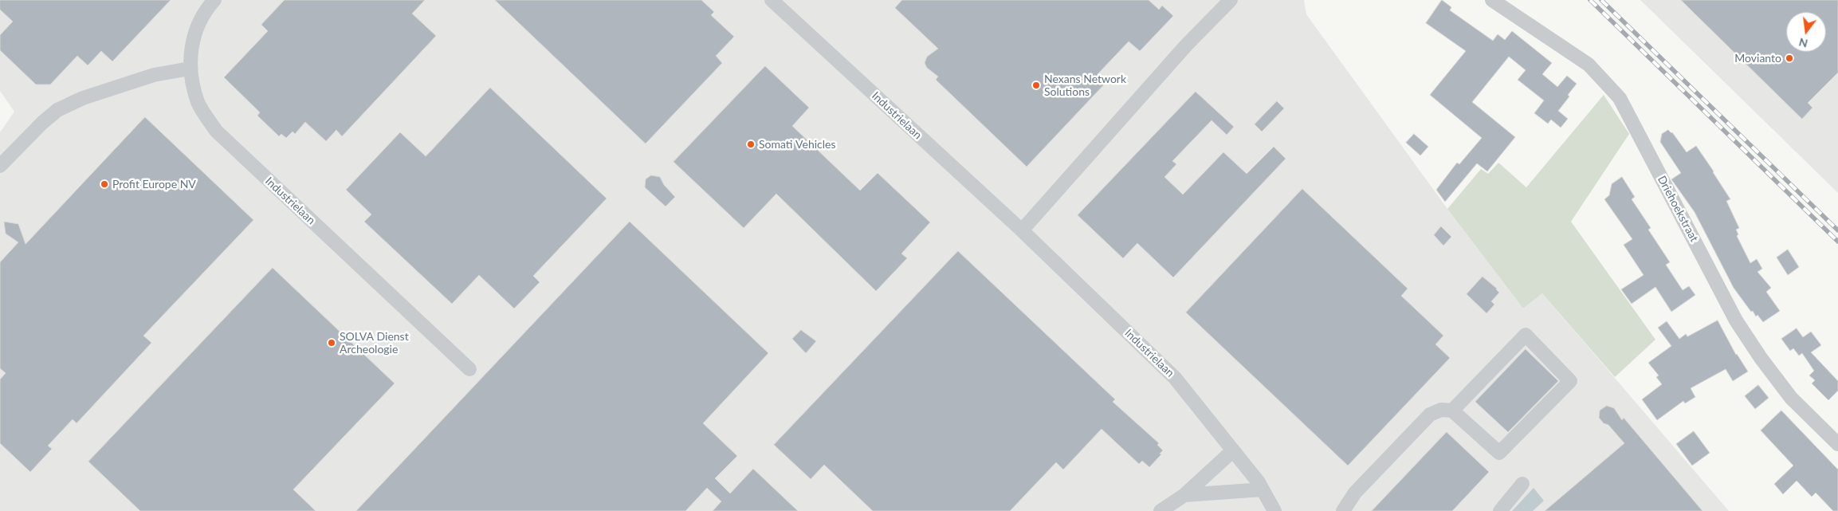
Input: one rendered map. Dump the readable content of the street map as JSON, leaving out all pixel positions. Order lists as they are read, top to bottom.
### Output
{
  "streets": {
    "street": ["Industrielaan", "Driehoekstraat"]
  },
  "places": [
    "Movianto",
    "Nexans Network Solutions",
    "Somati Vehicles",
    "Profit Europe NV",
    "SOLVA Dienst Archeologie"
  ],
  "north": "bottom"
}
